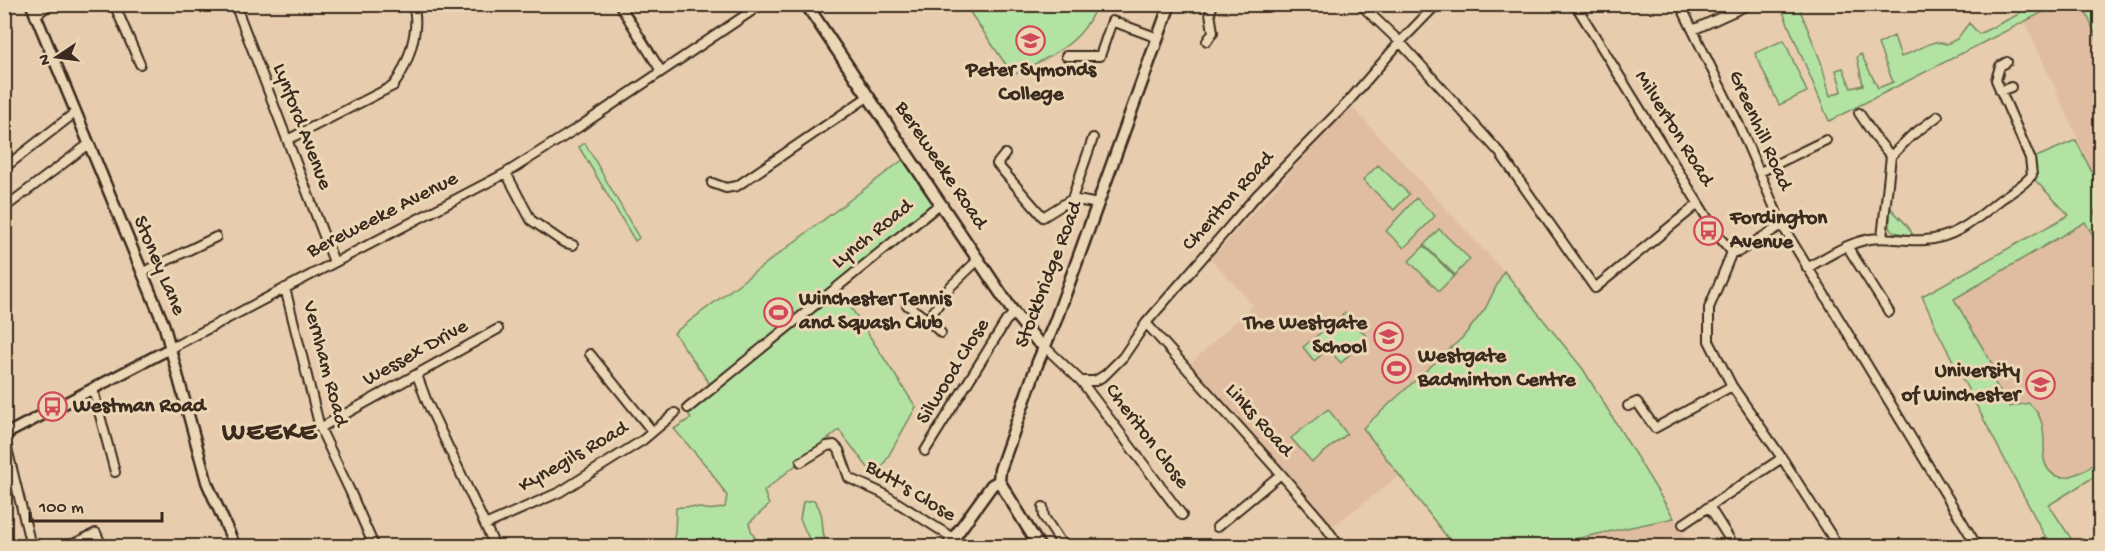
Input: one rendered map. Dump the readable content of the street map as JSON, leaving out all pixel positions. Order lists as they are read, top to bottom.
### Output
{
  "streets": {
    "main road": ["Bereweeke Road", "Stockbridge Road"],
    "street": [
      "Lynford Avenue",
      "Milverton Road",
      "Greenhill Road",
      "Cheriton Road",
      "Bereweeke Avenue",
      "Lynch Road",
      "Stoney Lane",
      "Wessex Drive",
      "Vernham Road",
      "Silwood Close",
      "Links Road",
      "Cheriton Close",
      "Kynegils Road",
      "Butt's Close"
    ]
  },
  "crossings": [
    ["Lynford Avenue", "Bereweeke Avenue"],
    ["Bereweeke Road", "Lynch Road"],
    ["Bereweeke Road", "Stockbridge Road"],
    ["Bereweeke Road", "Silwood Close"],
    ["Cheriton Road", "Links Road"],
    ["Cheriton Road", "Cheriton Close"],
    ["Bereweeke Avenue", "Stoney Lane"],
    ["Bereweeke Avenue", "Vernham Road"],
    ["Stockbridge Road", "Butt's Close"],
    ["Wessex Drive", "Vernham Road"]
  ],
  "districts": ["WEEKE"],
  "places": {
    "school or university": ["Peter Symonds College", "The Westgate School", "University of Winchester"],
    "bus stop": ["Fordington Avenue", "Westman Road"],
    "sports": ["Winchester Tennis and Squash Club", "Westgate Badminton Centre"]
  },
  "scale_bar": "100 m",
  "north": "left"
}
